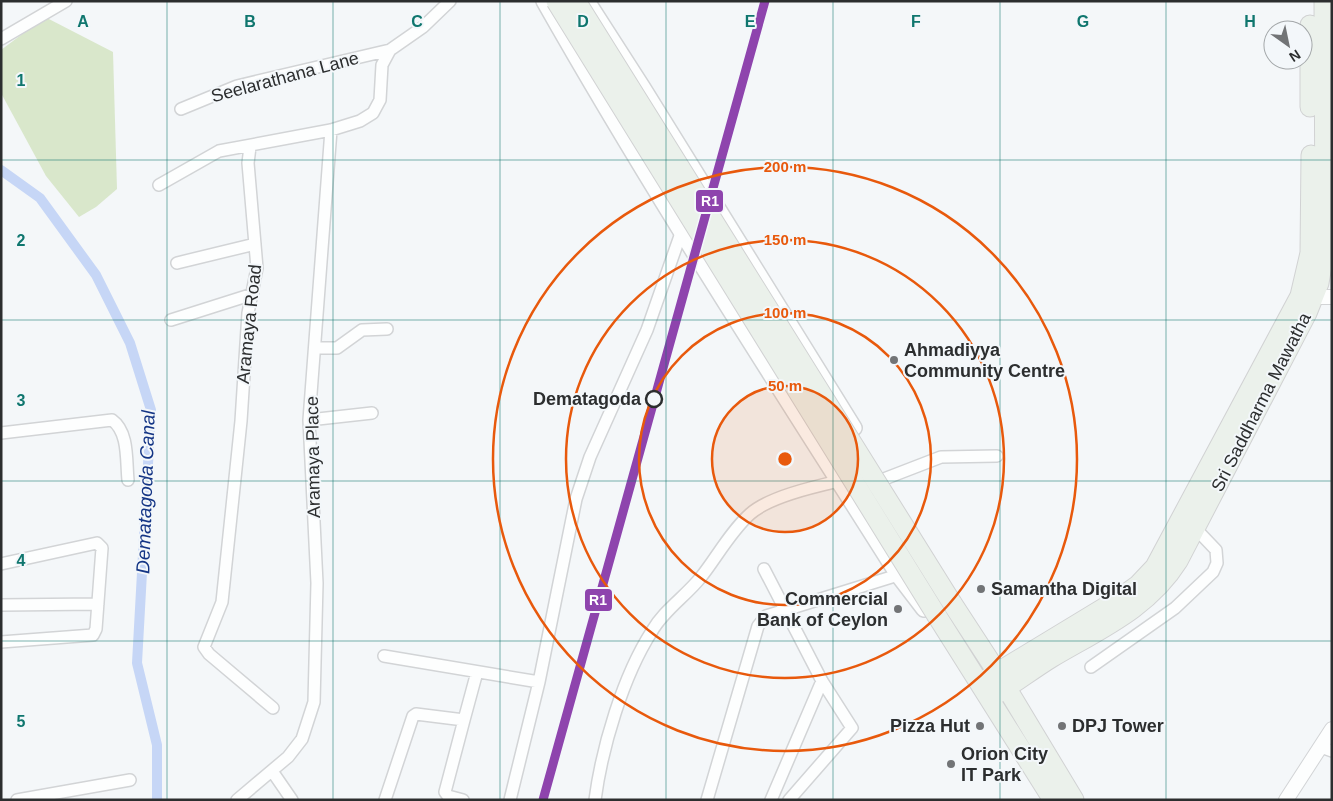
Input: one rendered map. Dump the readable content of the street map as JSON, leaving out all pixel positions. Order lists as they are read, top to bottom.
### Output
{
  "streets": {
    "highway": ["Sri Saddharma Mawatha"],
    "street": ["Seelarathana Lane", "Aramaya Road", "Aramaya Place"]
  },
  "water": ["Dematagoda Canal"],
  "places": [
    "Ahmadiyya Community Centre",
    "Dematagoda",
    "Samantha Digital",
    "Commercial Bank of Ceylon",
    "Pizza Hut",
    "DPJ Tower",
    "Orion City IT Park"
  ],
  "lines": ["transit line R1"],
  "north": "bottom right",
  "grid": {
    "columns": [
      "A",
      "B",
      "C",
      "D",
      "E",
      "F",
      "G",
      "H"
    ],
    "rows": [
      "1",
      "2",
      "3",
      "4",
      "5"
    ]
  },
  "rings": [
    "200 m",
    "150 m",
    "100 m",
    "50 m"
  ]
}
